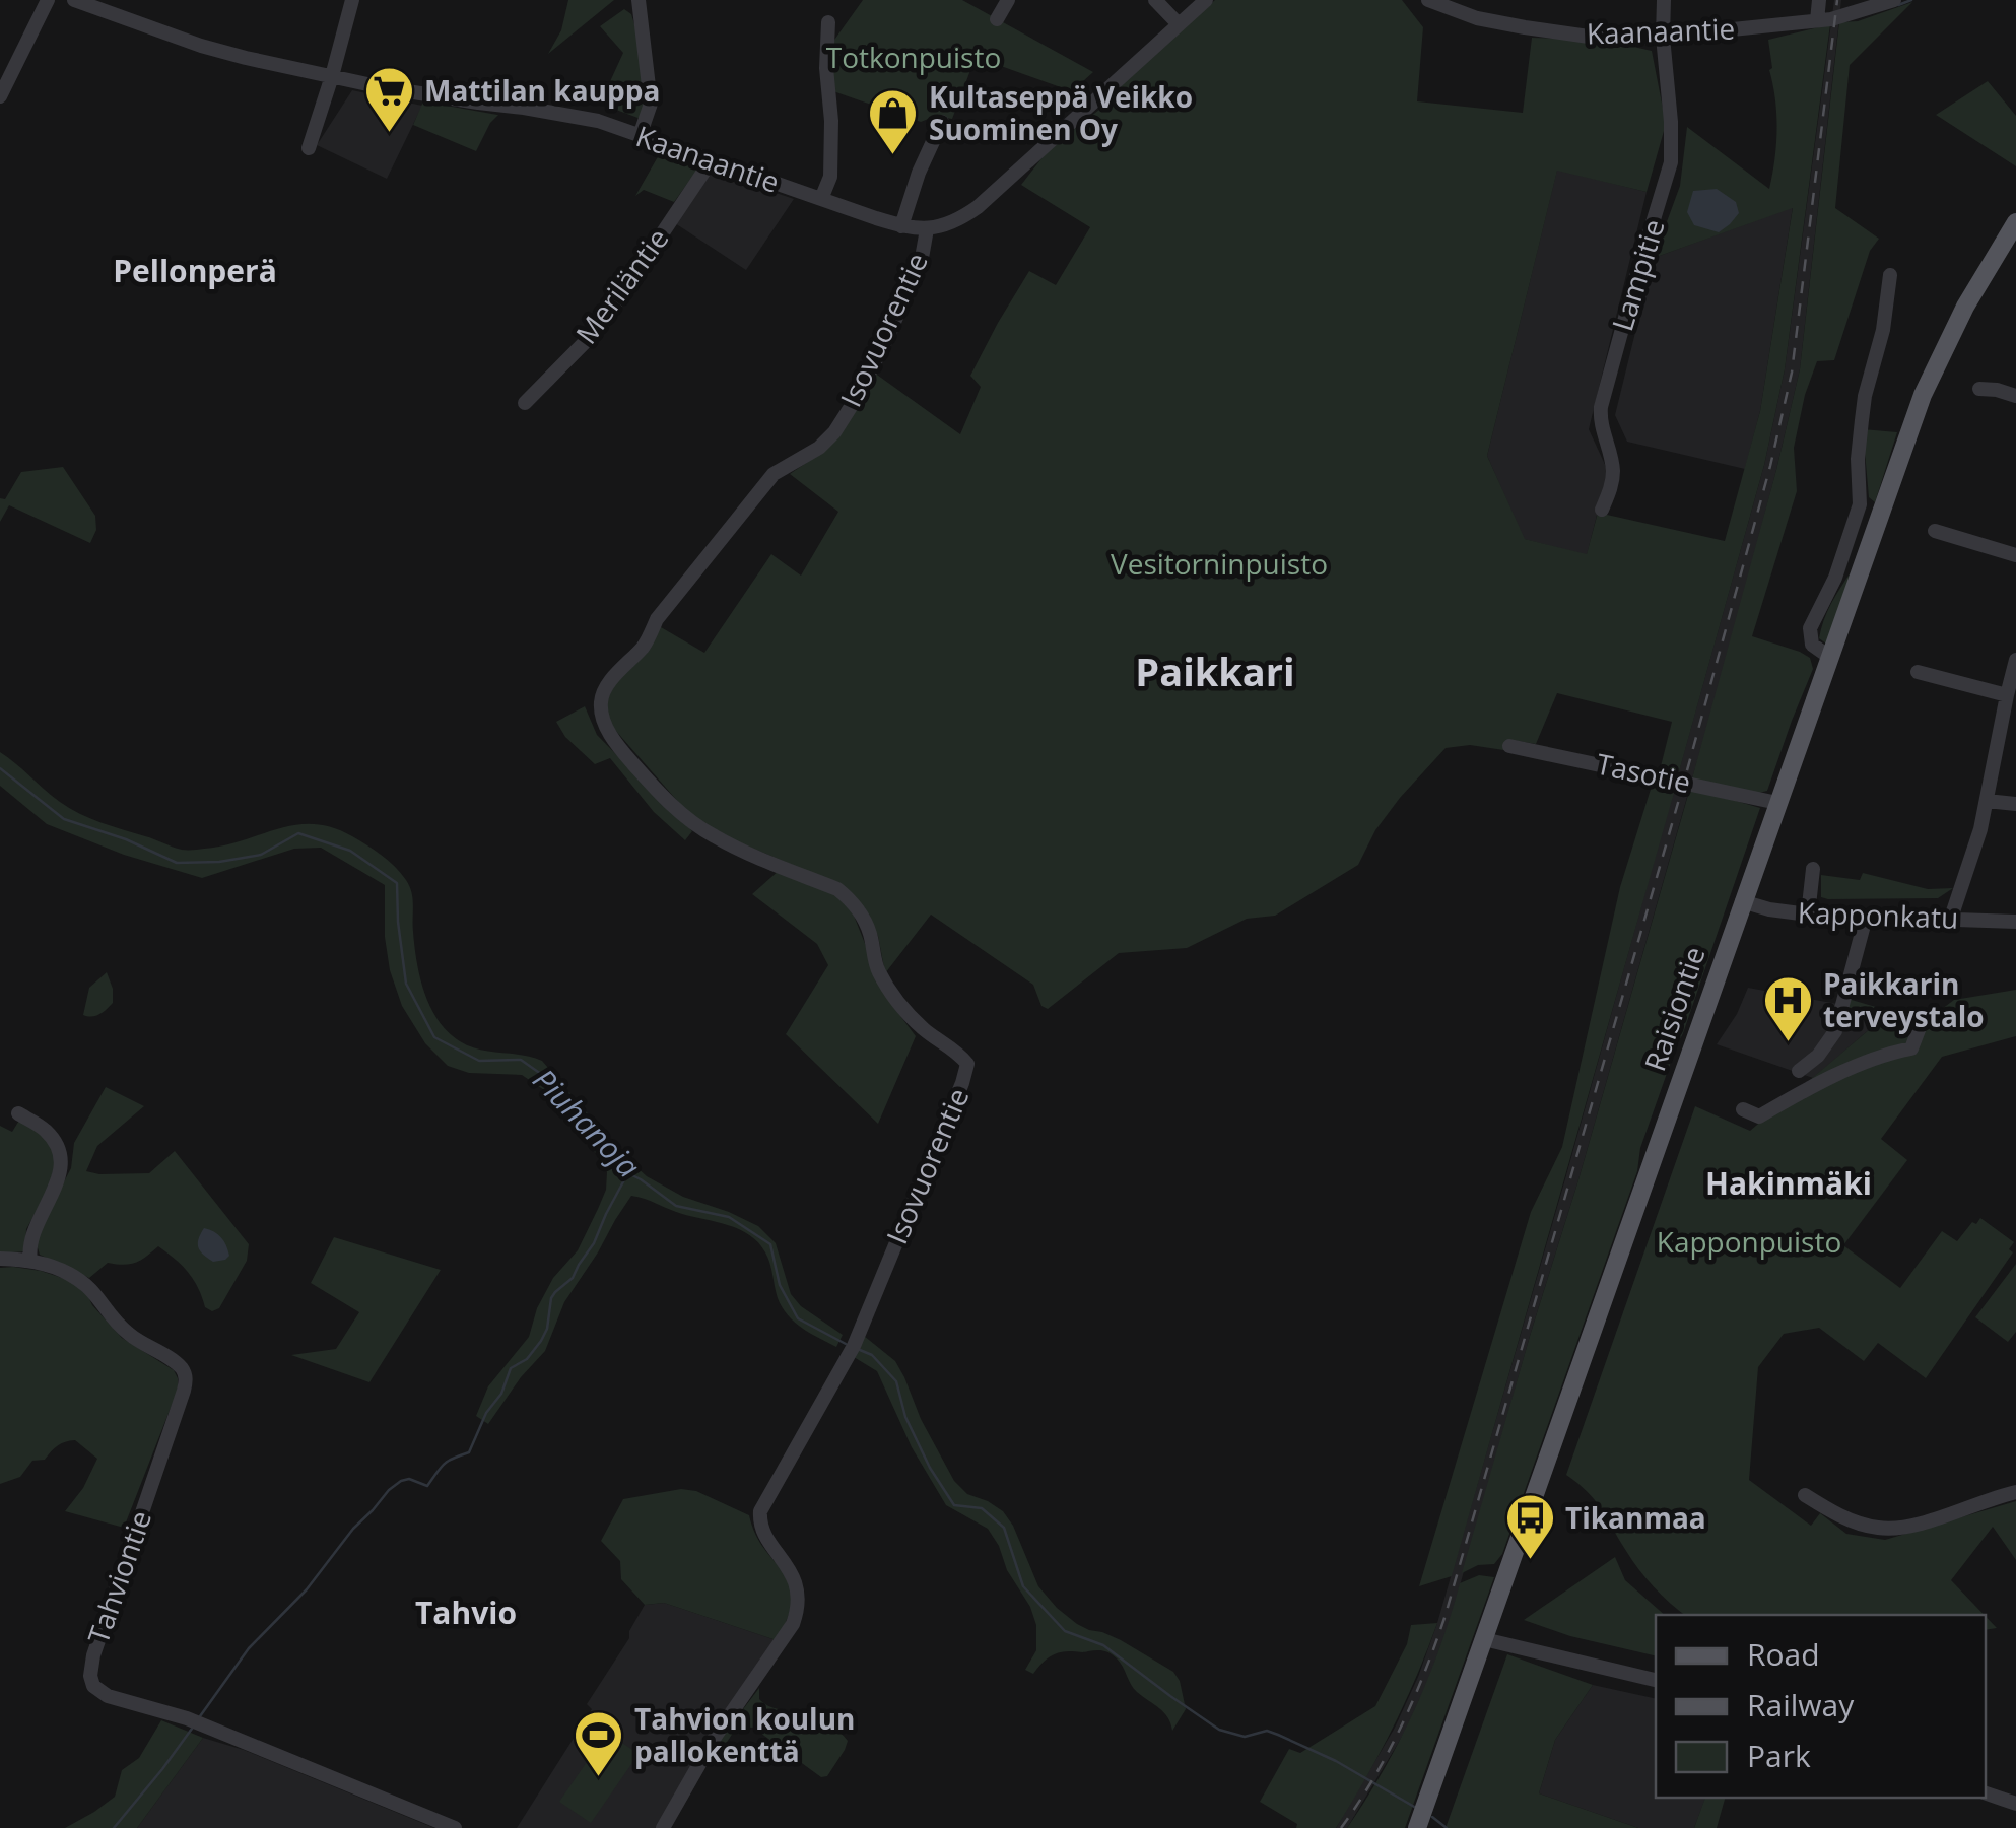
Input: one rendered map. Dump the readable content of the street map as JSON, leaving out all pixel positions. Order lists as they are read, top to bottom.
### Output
{
  "streets": {
    "main road": ["Raisiontie"],
    "street": [
      "Kaanaantie",
      "Lampitie",
      "Meriläntie",
      "Isovuorentie",
      "Tasotie",
      "Kapponkatu",
      "Tahviontie"
    ]
  },
  "crossings": [
    ["Kaanaantie", "Lampitie"],
    ["Kaanaantie", "Meriläntie"],
    ["Kaanaantie", "Isovuorentie"],
    ["Tasotie", "Raisiontie"],
    ["Kapponkatu", "Raisiontie"]
  ],
  "districts": [
    "Pellonperä",
    "Paikkari",
    "Hakinmäki",
    "Tahvio"
  ],
  "water": ["Piuhanoja"],
  "parks": ["Totkonpuisto", "Vesitorninpuisto", "Kapponpuisto"],
  "places": {
    "supermarket": ["Mattilan kauppa"],
    "shop": ["Kultaseppä Veikko Suominen Oy"],
    "hospital": ["Paikkarin terveystalo"],
    "bus stop": ["Tikanmaa"],
    "sports": ["Tahvion koulun pallokenttä"]
  },
  "legend": ["Road", "Railway", "Park"]
}
